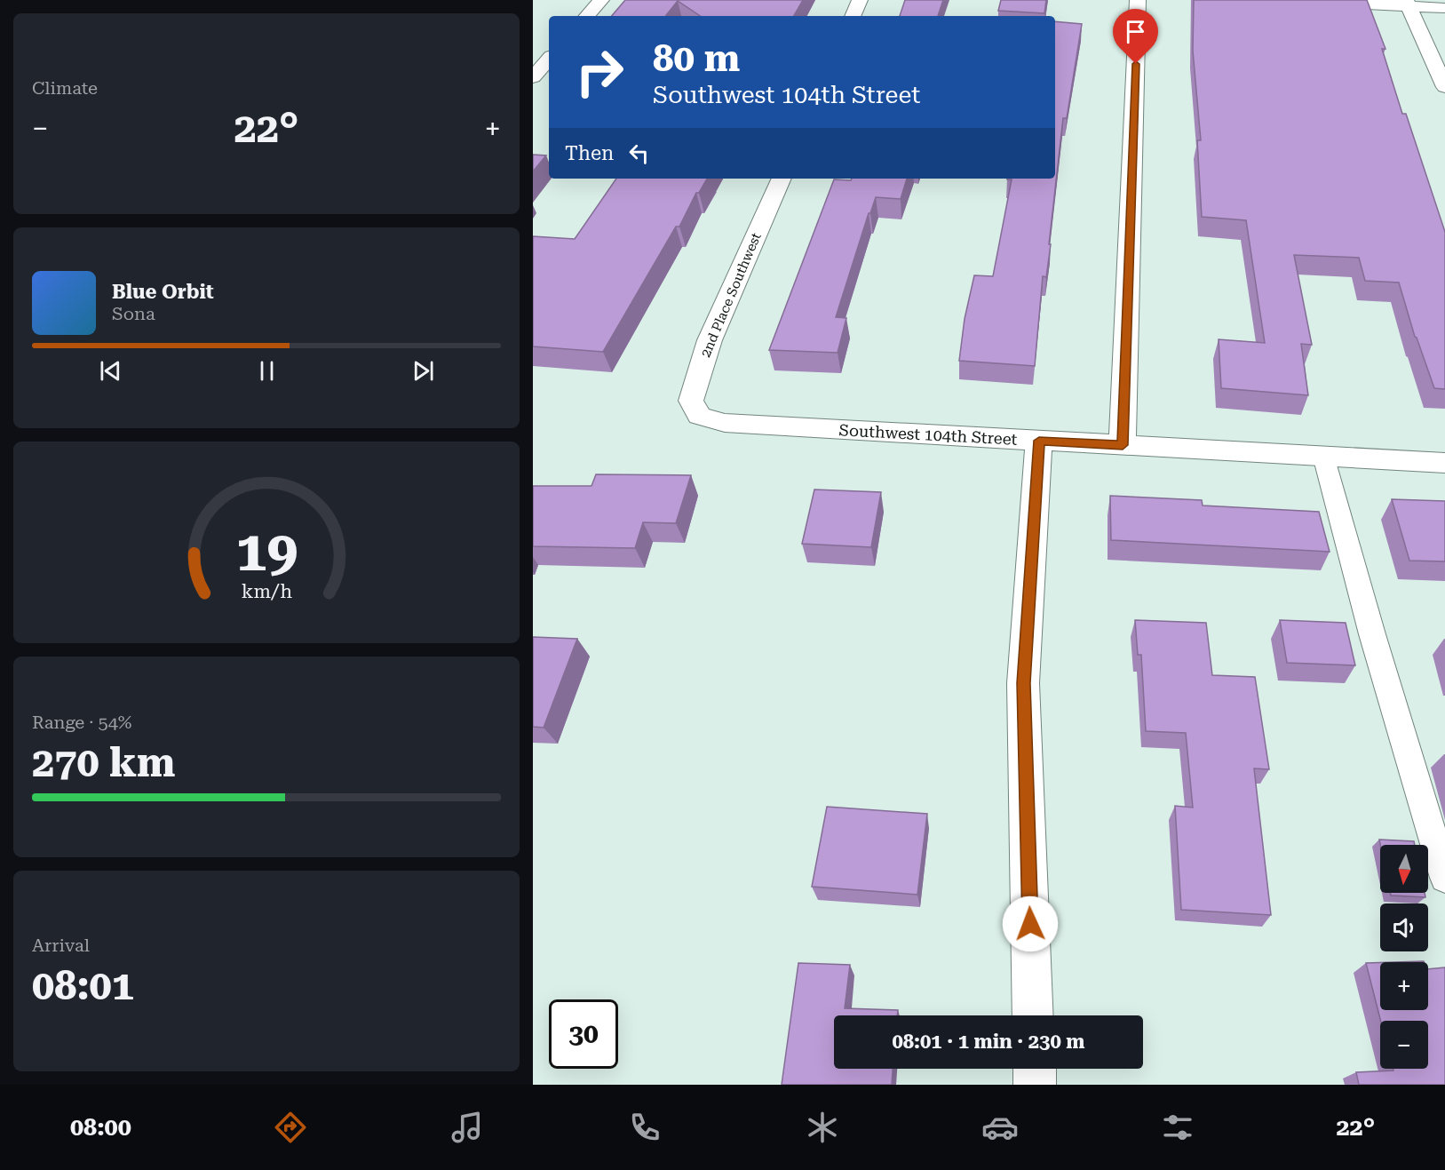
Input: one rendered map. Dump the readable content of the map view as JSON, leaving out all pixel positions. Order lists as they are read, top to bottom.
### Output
{
  "streets": {
    "street": ["2nd Place Southwest", "Southwest 104th Street"]
  },
  "crossings": [
    ["2nd Place Southwest", "Southwest 104th Street"]
  ],
  "north": "bottom",
  "page": {
    "tile": [
      "Climate",
      ["Range · 54%", "270 km"],
      ["Arrival", "08:01"]
    ],
    "turn": ["80 m", "Southwest 104th Street"],
    "heat": ["−", "22°", "+"],
    "then": "Then",
    "song": ["Blue Orbit", "Sona"],
    "map_buttons": ["+", "−"],
    "limit": "30",
    "trip": "08:01 · 1 min · 230 m",
    "tabs": ["08:00", "22°"],
    "gauge": ["19", "km/h"]
  }
}
